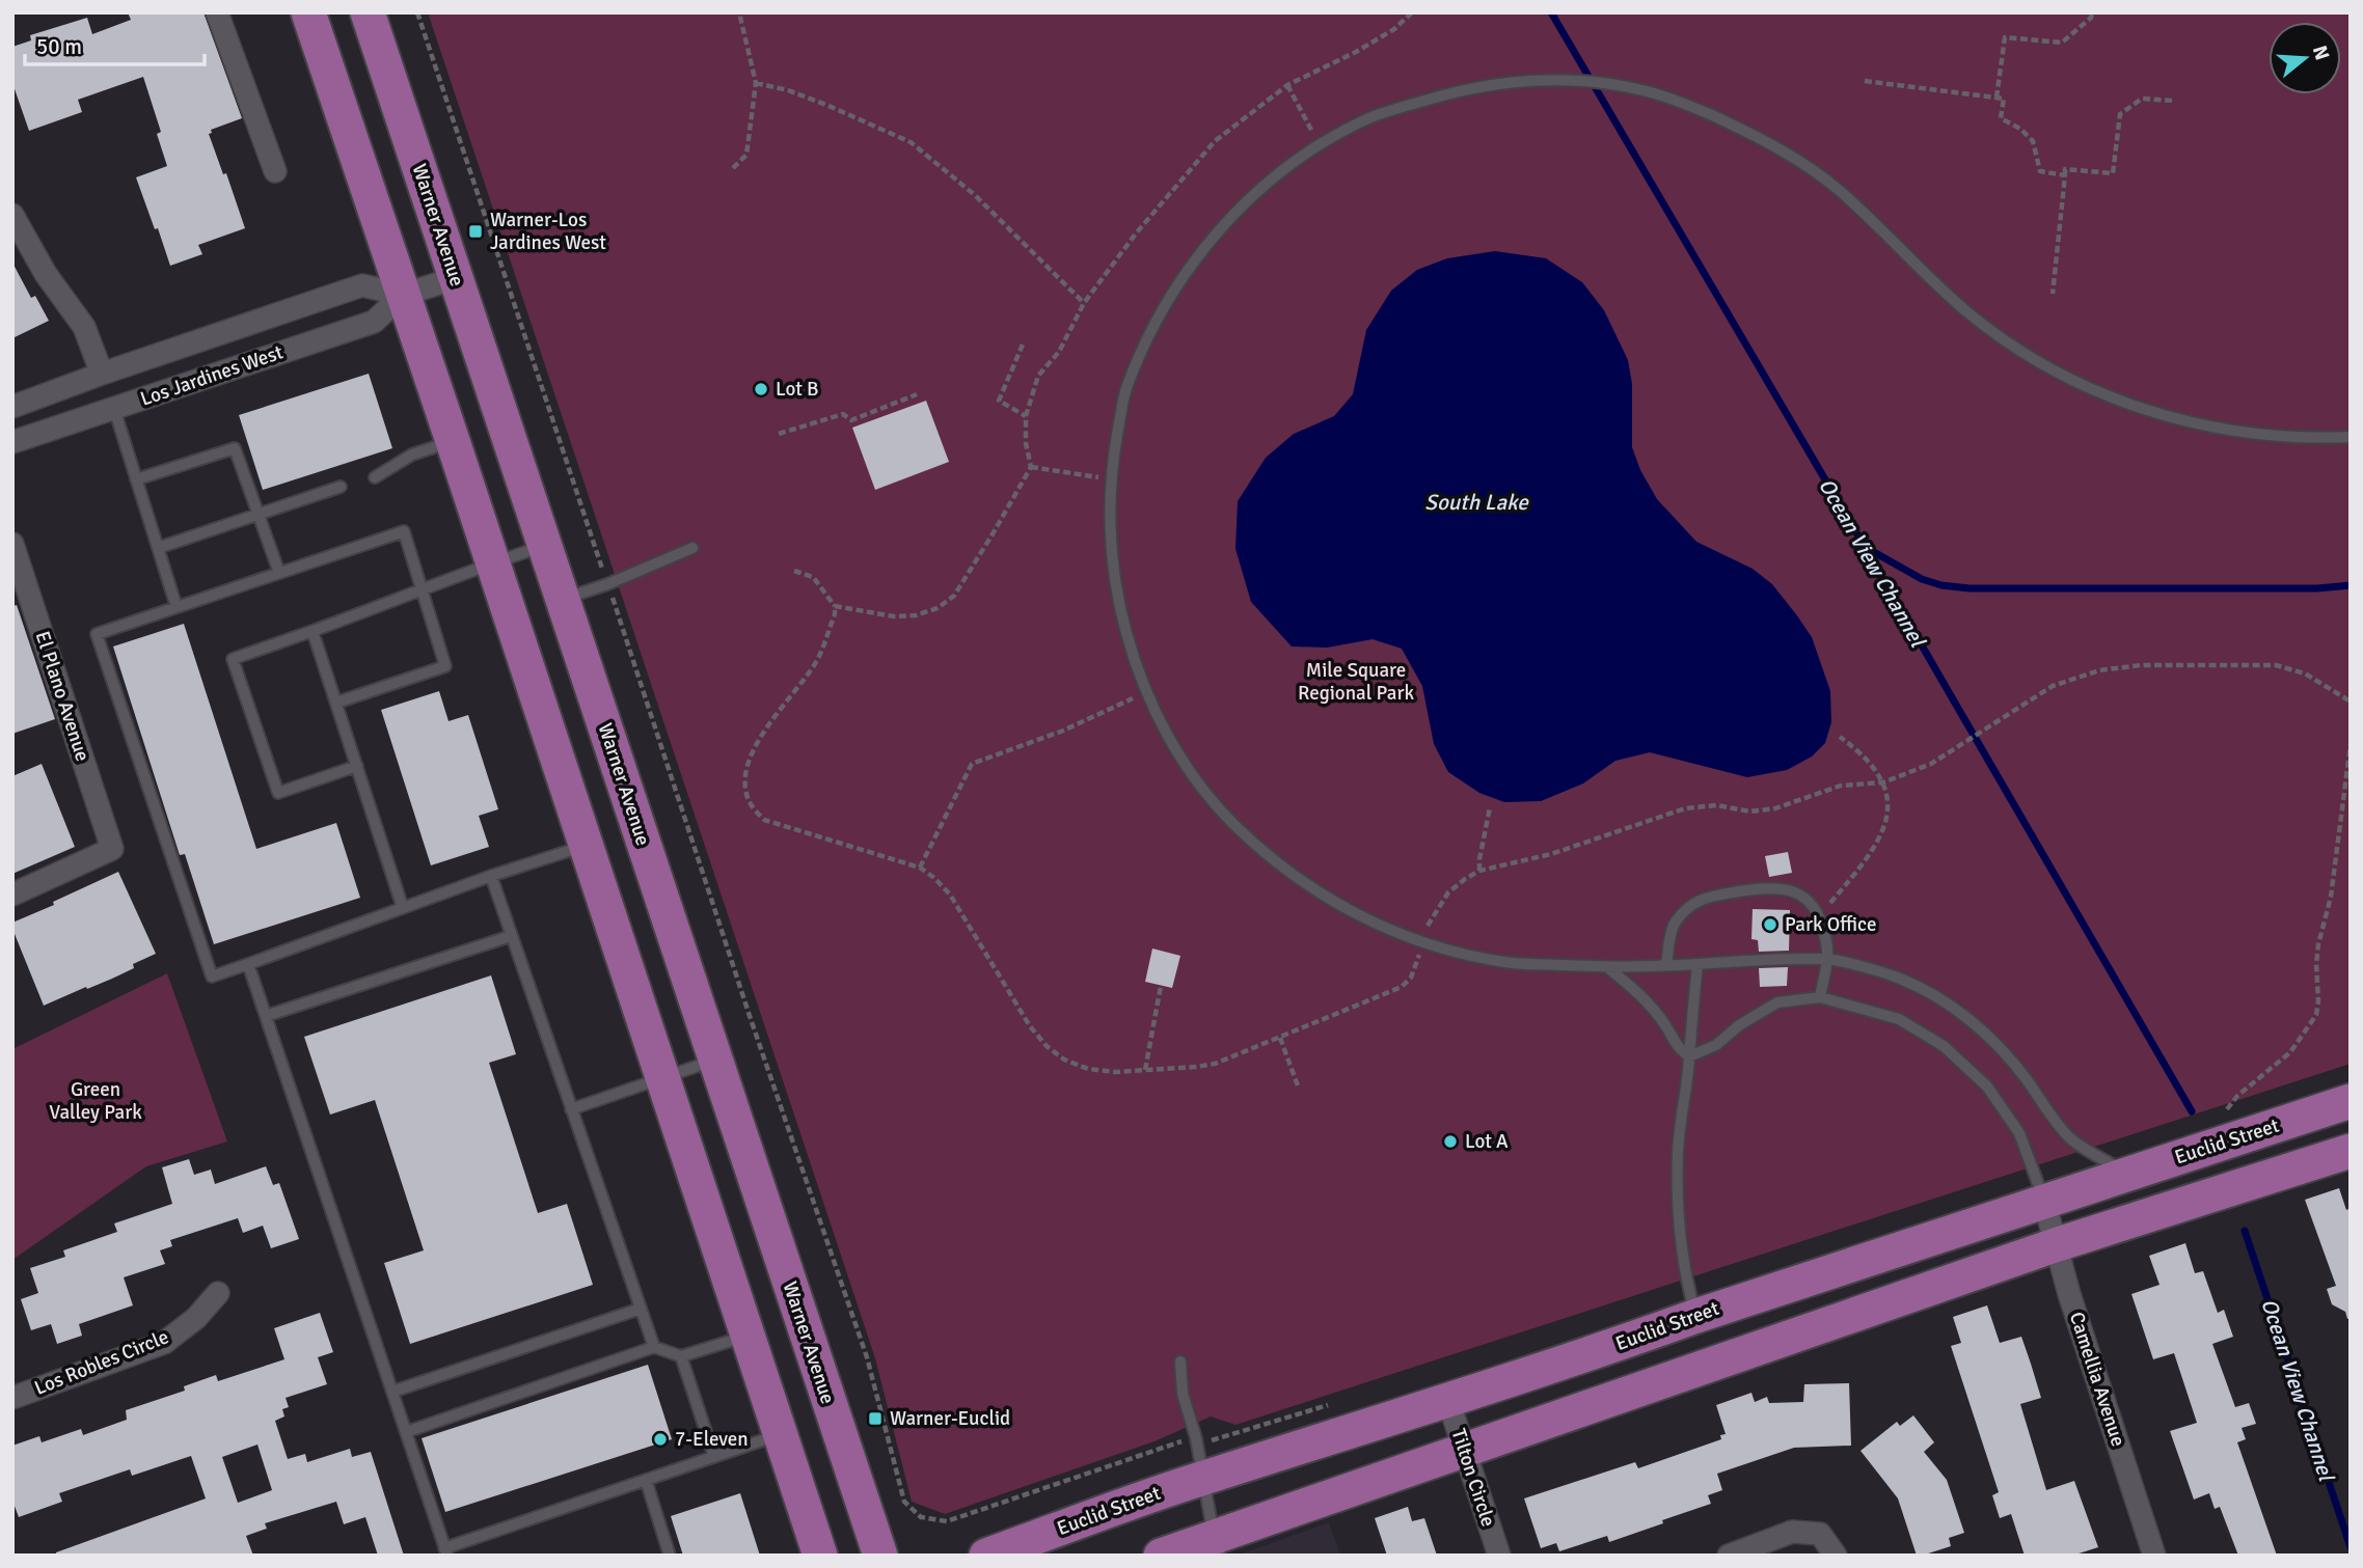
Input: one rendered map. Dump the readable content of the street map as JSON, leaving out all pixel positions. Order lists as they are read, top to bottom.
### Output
{
  "streets": {
    "main road": ["Warner Avenue", "Euclid Street"],
    "street": [
      "Los Jardines West",
      "El Plano Avenue",
      "Los Robles Circle",
      "Camellia Avenue",
      "Tilton Circle"
    ]
  },
  "crossings": [
    ["Warner Avenue", "Los Jardines West"],
    ["Euclid Street", "Camellia Avenue"],
    ["Euclid Street", "Tilton Circle"]
  ],
  "water": ["South Lake", "Ocean View Channel"],
  "parks": ["Mile Square Regional Park", "Green Valley Park"],
  "places": {
    "transit": ["Warner-Los Jardines West", "Warner-Euclid"],
    "other": [
      "Lot B",
      "Park Office",
      "Lot A",
      "7-Eleven"
    ]
  },
  "scale_bar": "50 m",
  "north": "right"
}
